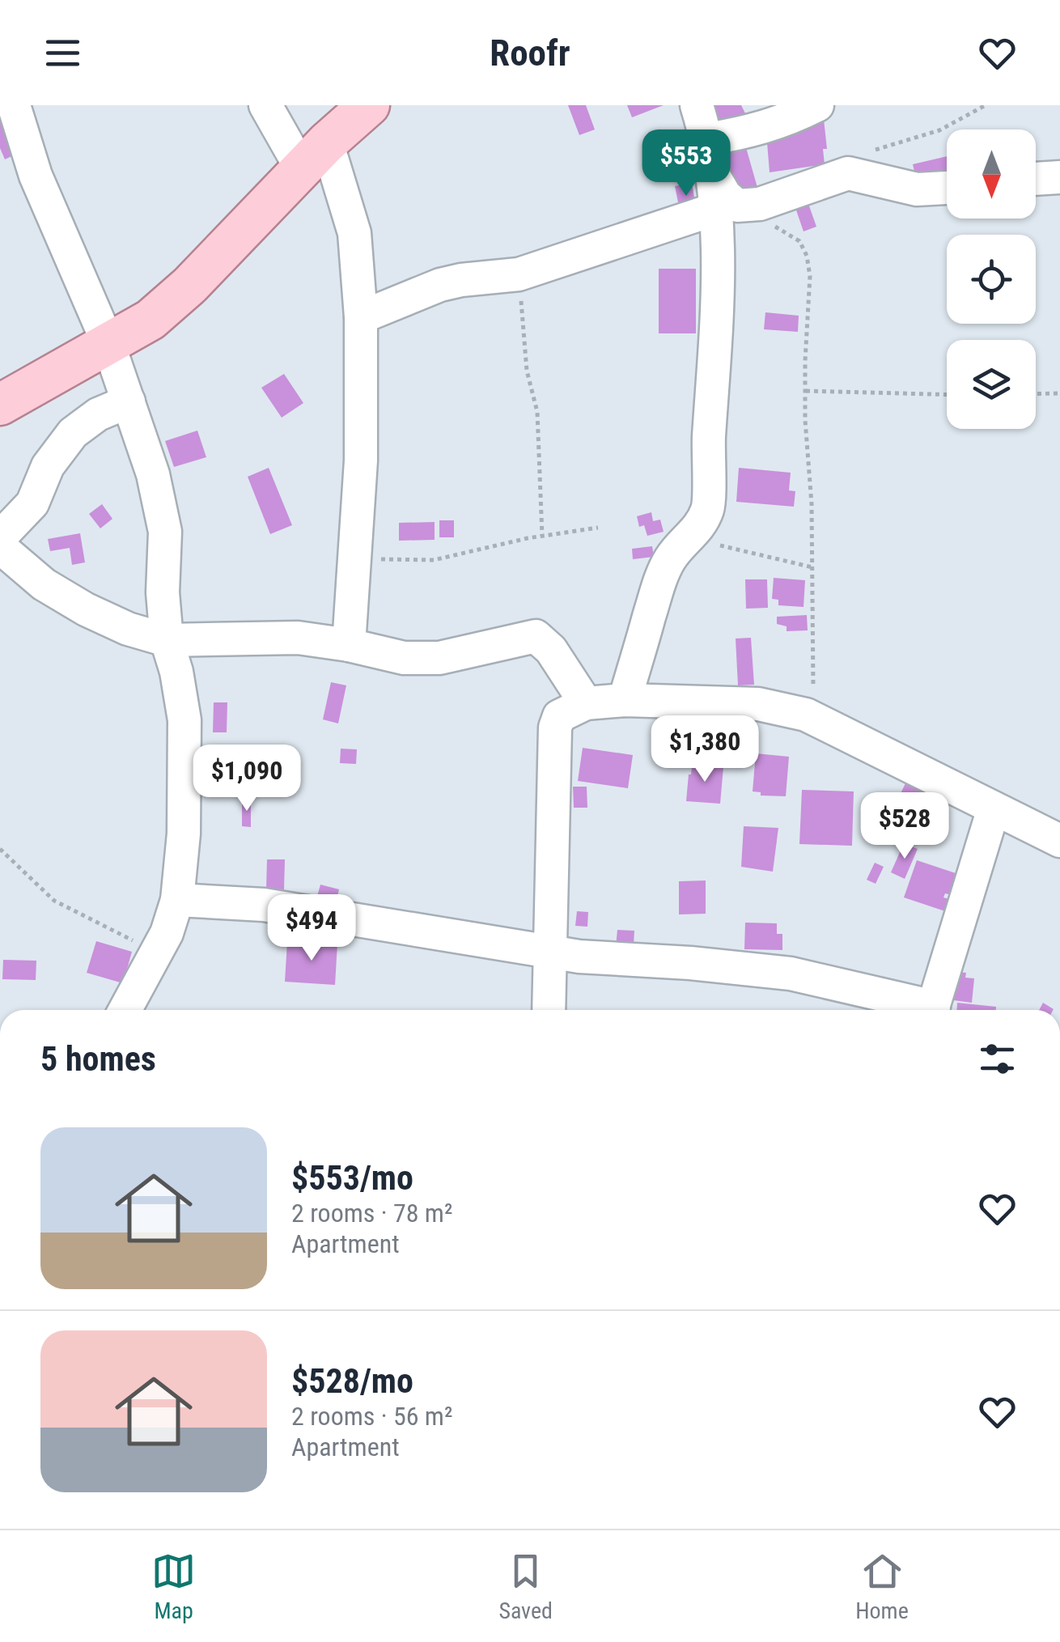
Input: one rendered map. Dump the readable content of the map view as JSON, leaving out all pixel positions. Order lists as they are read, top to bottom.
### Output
{
  "north": "bottom",
  "page": {
    "header": "Roofr",
    "price": [
      "$553",
      "$1,380",
      "$1,090",
      "$528",
      "$494"
    ],
    "heading": "5 homes",
    "list": [
      {
        "name": "$553/mo",
        "note": "2 rooms · 78 m² · Apartment"
      },
      {
        "name": "$528/mo",
        "note": "2 rooms · 56 m² · Apartment"
      }
    ],
    "tabs": ["Map", "Saved", "Home"]
  }
}
